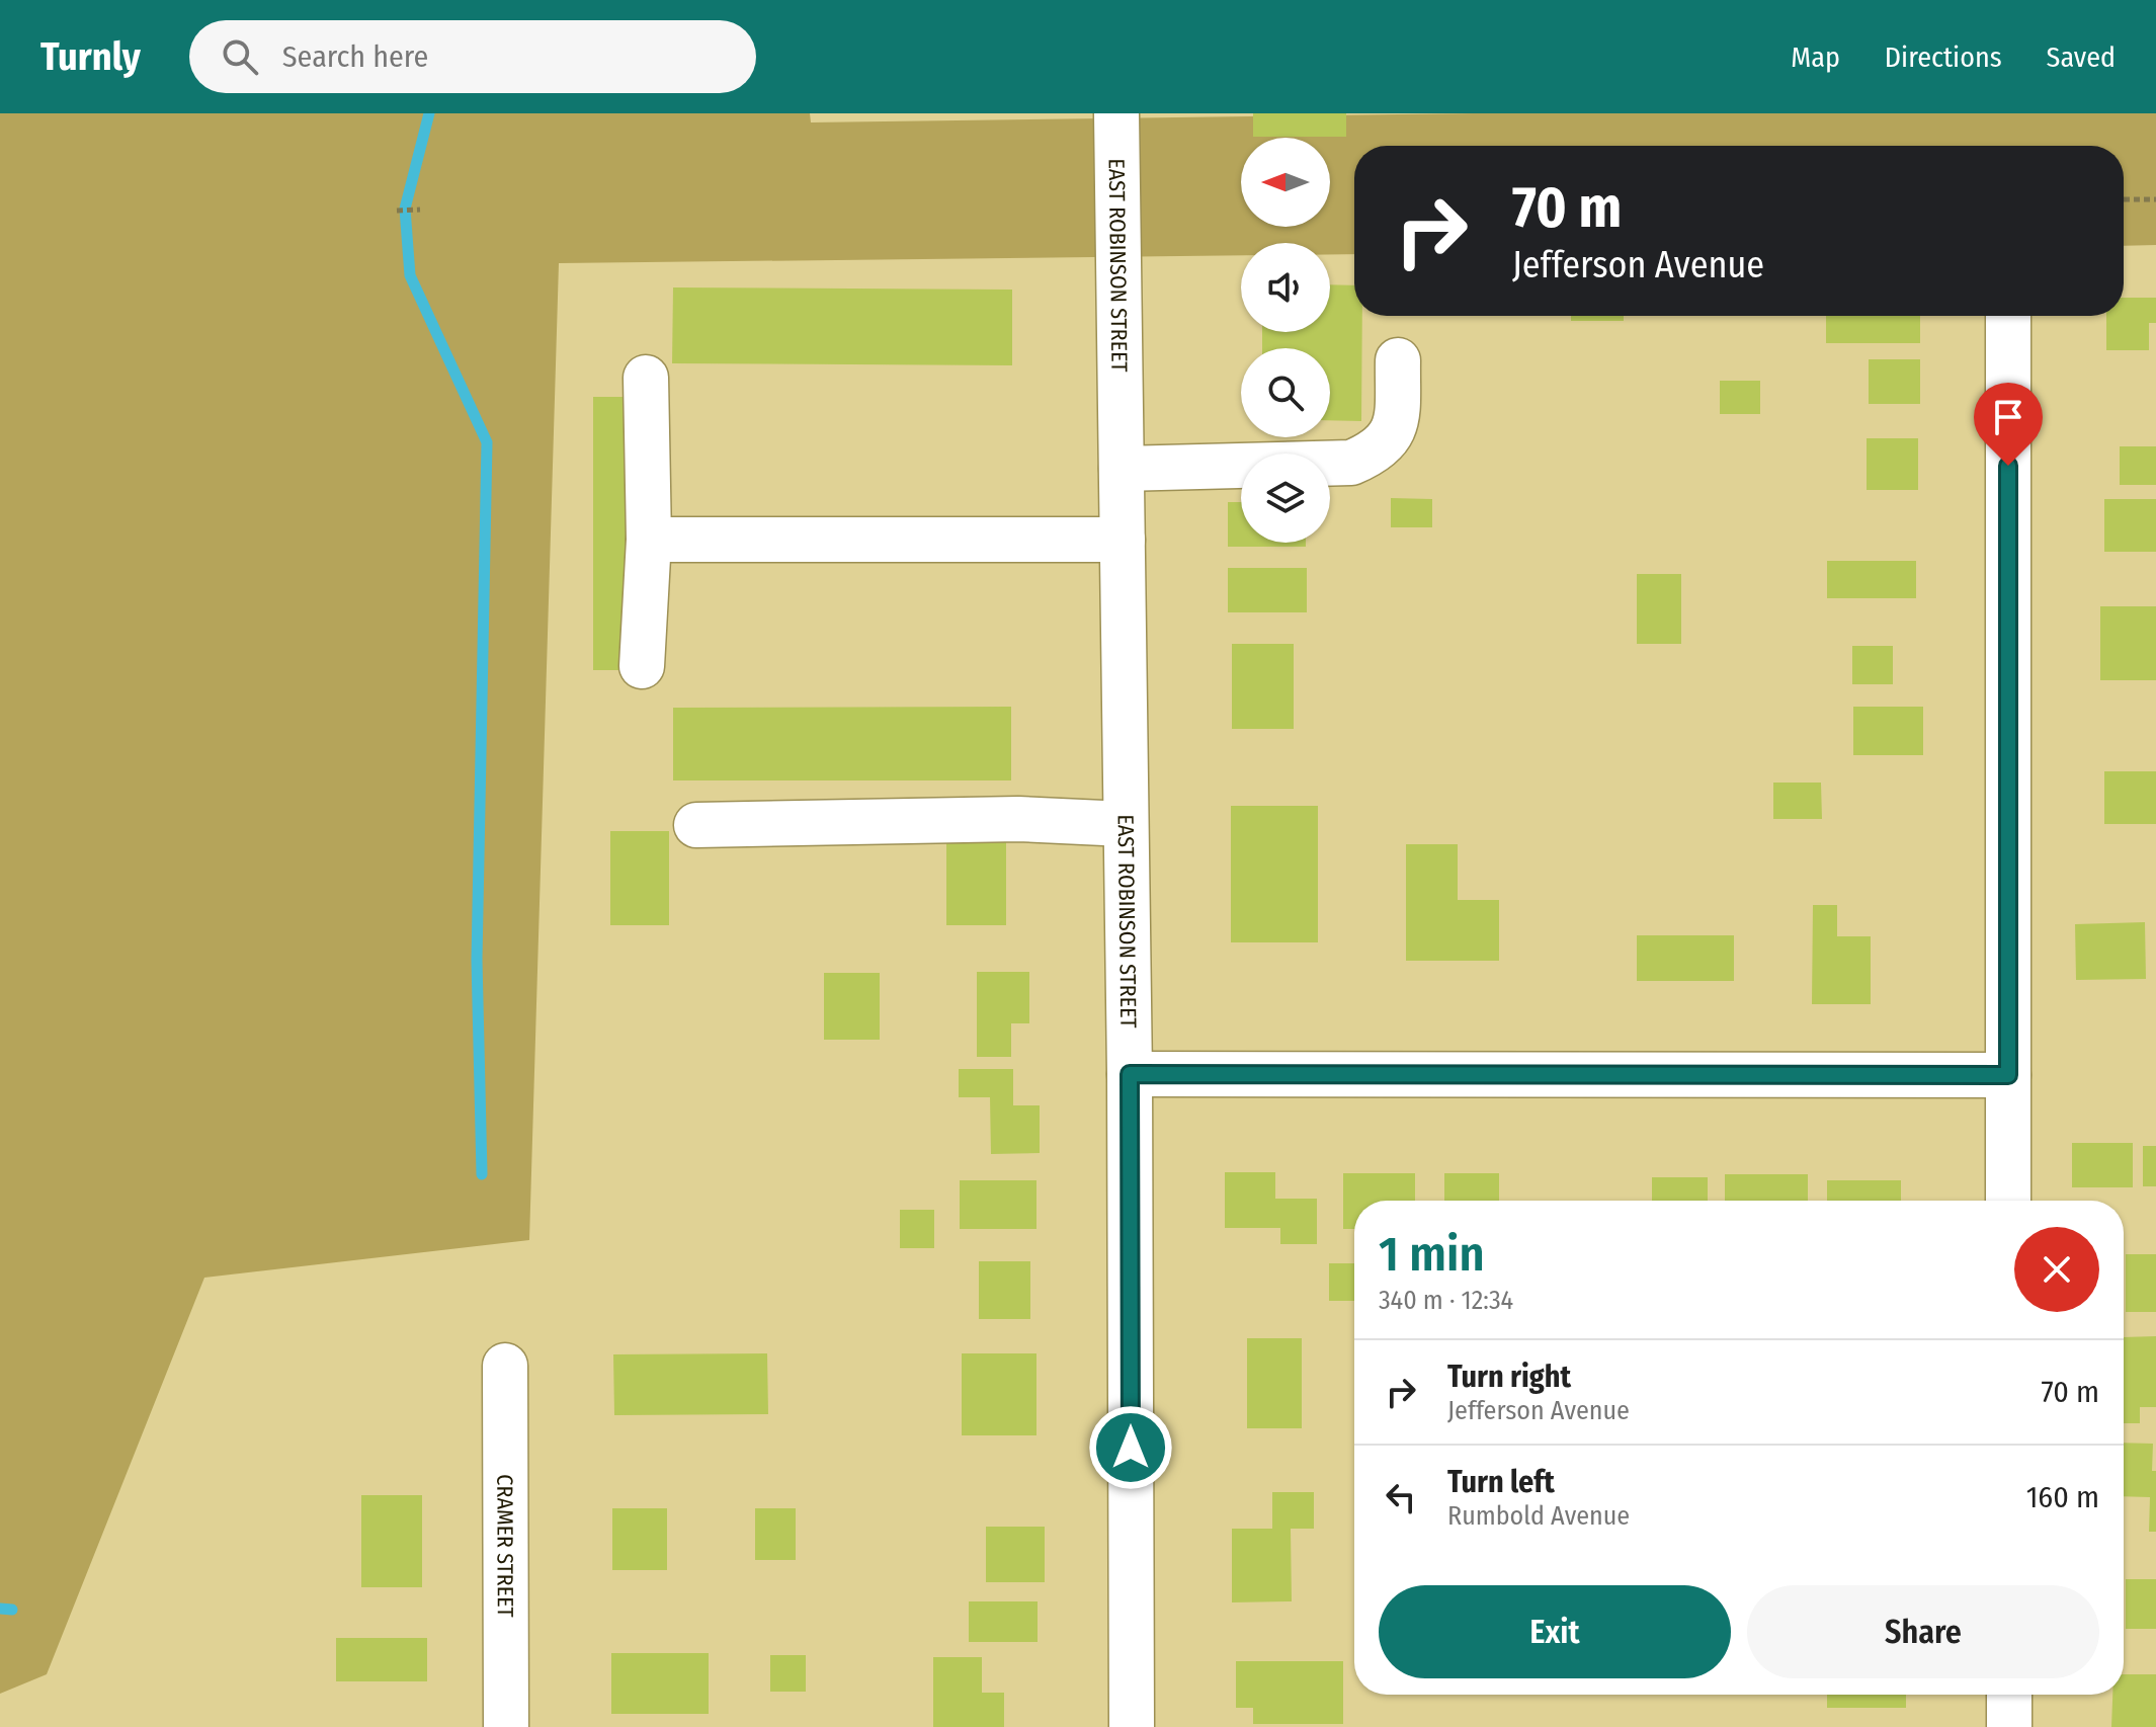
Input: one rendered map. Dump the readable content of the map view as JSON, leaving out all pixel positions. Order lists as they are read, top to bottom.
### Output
{
  "streets": {
    "street": ["EAST ROBINSON STREET", "CRAMER STREET"]
  },
  "north": "left",
  "page": {
    "header": "Turnly",
    "search": "Search here",
    "nav": ["Map", "Directions", "Saved"],
    "turn": ["70 m", "Jefferson Avenue"],
    "heading": ["1 min", "340 m · 12:34"],
    "list": [
      {
        "name": "Turn right",
        "note": "Jefferson Avenue",
        "value": "70 m"
      },
      {
        "name": "Turn left",
        "note": "Rumbold Avenue",
        "value": "160 m"
      }
    ],
    "buttons": ["Exit", "Share"]
  }
}
